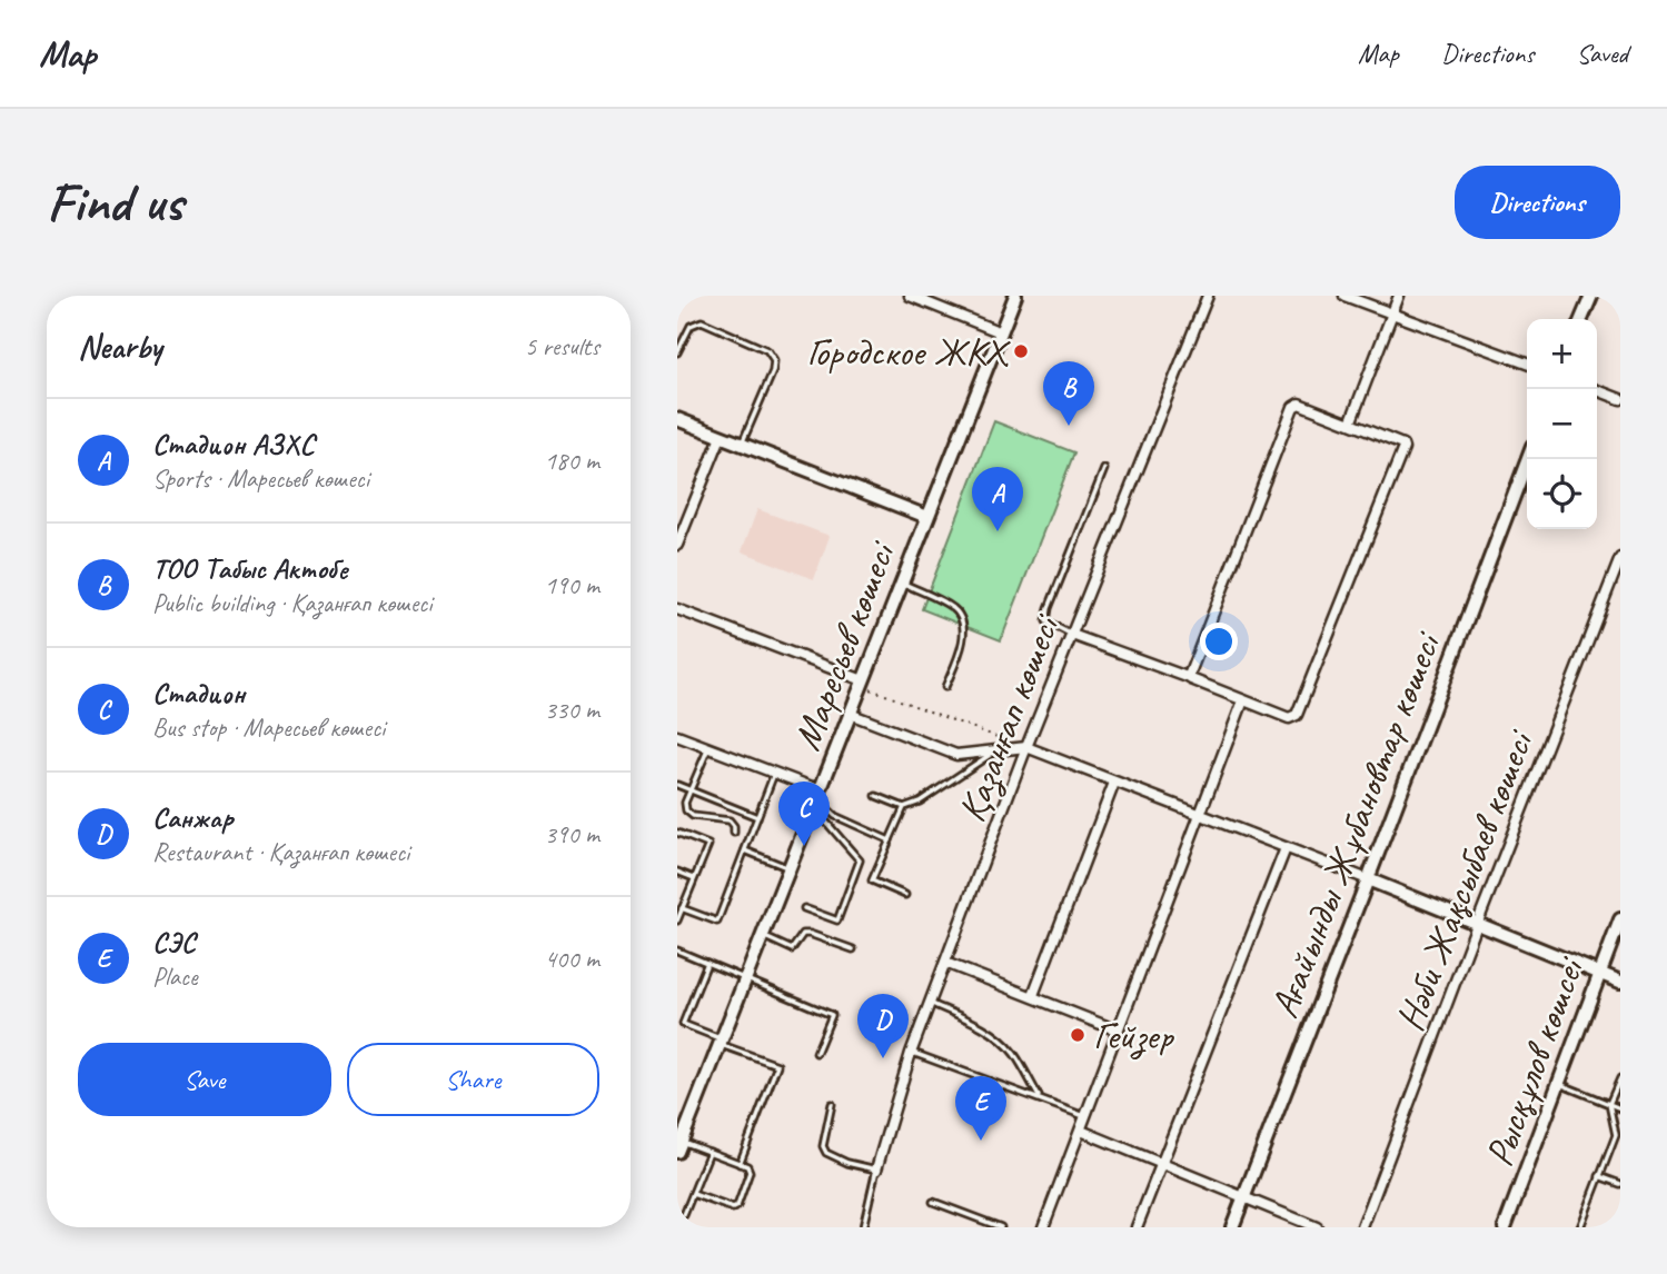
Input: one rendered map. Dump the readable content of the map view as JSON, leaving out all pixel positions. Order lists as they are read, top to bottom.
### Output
{
  "streets": {
    "street": [
      "Маресьев көшесі",
      "Қазанғап көшесі",
      "Ағайынды Жұбановтар көшесі",
      "Нәби Жақсыбаев көшесі",
      "Рысқұлов көшсеі"
    ]
  },
  "places": ["Городское ЖКХ", "Гейзер"],
  "page": {
    "header": "Map",
    "nav": ["Map", "Directions", "Saved"],
    "buttons": [
      "Directions",
      ["Save", "Share"]
    ],
    "title": "Find us",
    "heading": ["Nearby", "5 results"],
    "map_buttons": ["+", "−"],
    "pins": [
      "B",
      "A",
      "C",
      "D",
      "E"
    ],
    "list": [
      {
        "mark": "A",
        "name": "Стадион АЗХС",
        "note": "Sports · Маресьев көшесі",
        "value": "180 m"
      },
      {
        "mark": "B",
        "name": "ТОО Табыс Актобе",
        "note": "Public building · Қазанғап көшесі",
        "value": "190 m"
      },
      {
        "mark": "C",
        "name": "Стадион",
        "note": "Bus stop · Маресьев көшесі",
        "value": "330 m"
      },
      {
        "mark": "D",
        "name": "Санжар",
        "note": "Restaurant · Қазанғап көшесі",
        "value": "390 m"
      },
      {
        "mark": "E",
        "name": "СЭС",
        "note": "Place",
        "value": "400 m"
      }
    ]
  }
}
